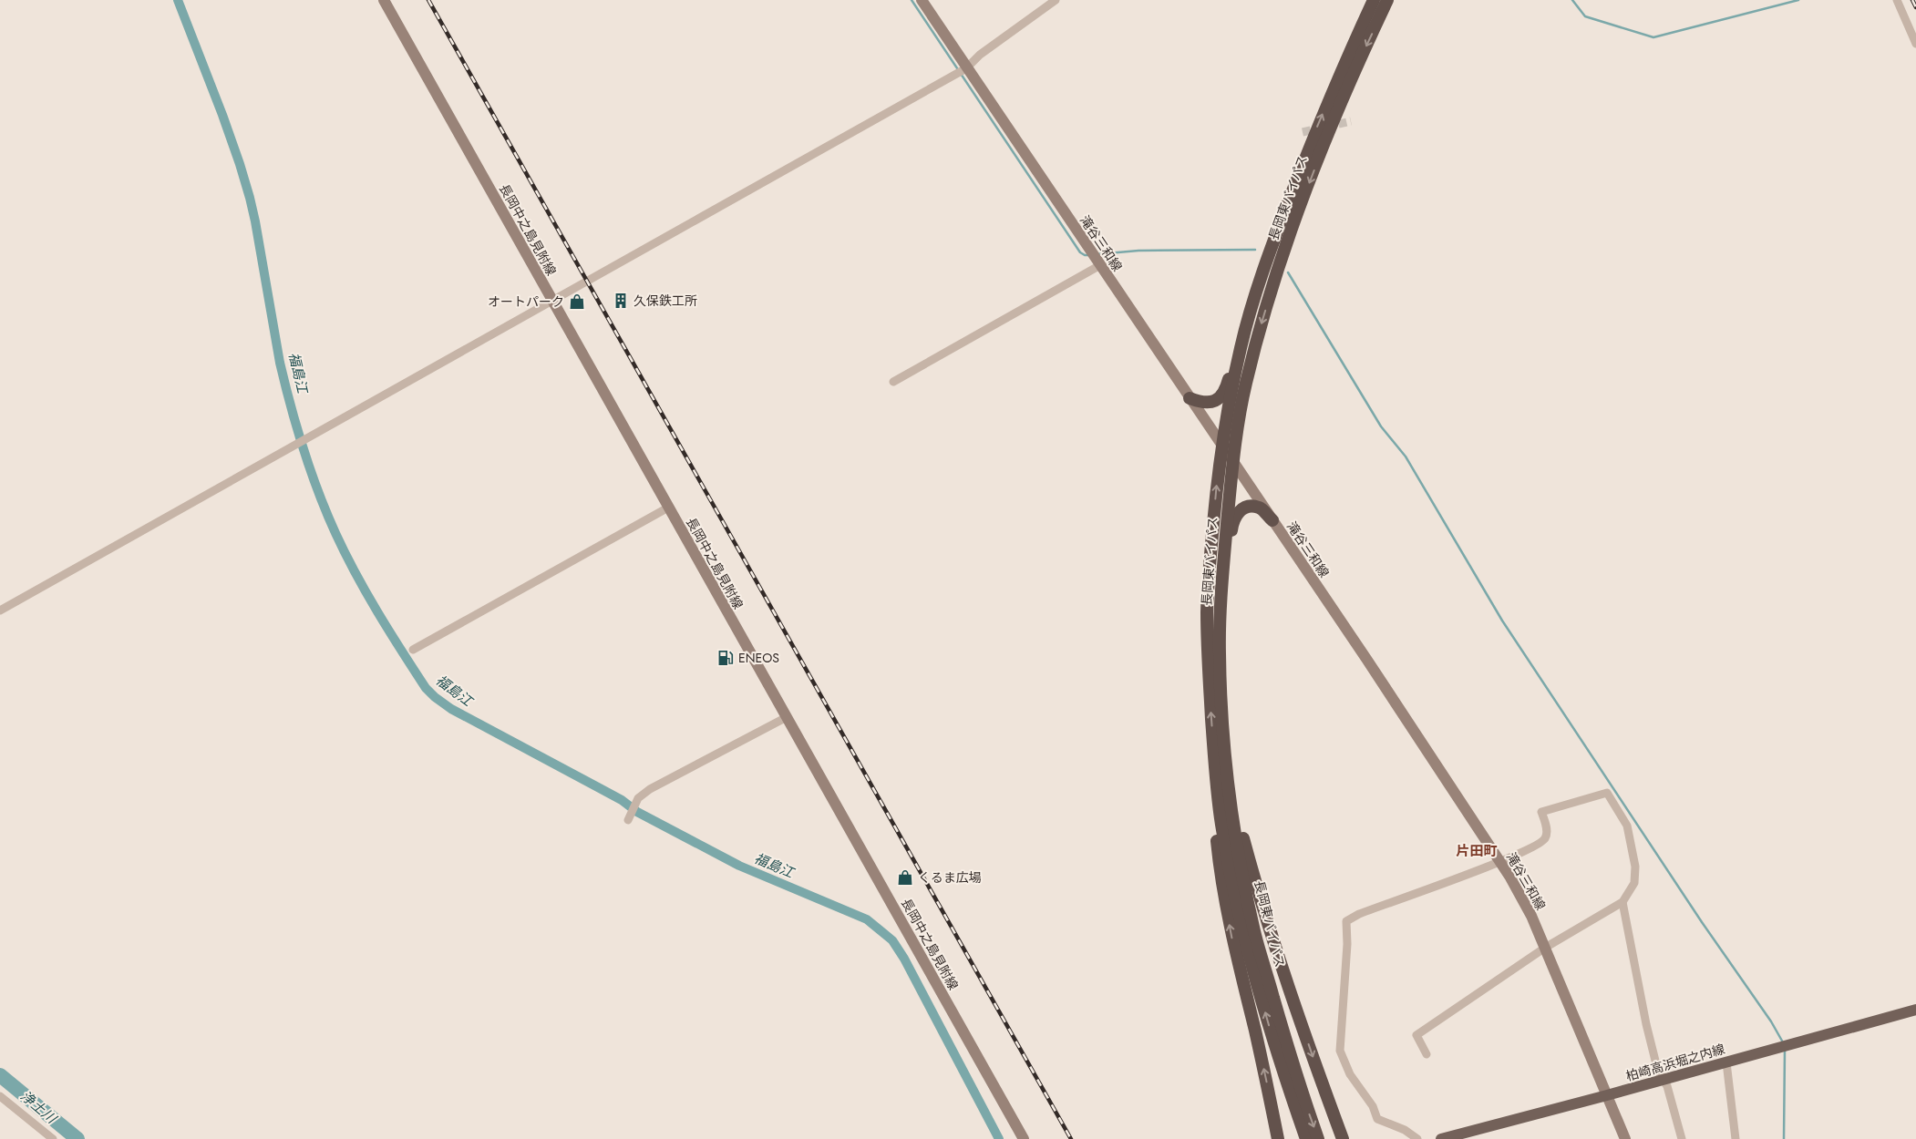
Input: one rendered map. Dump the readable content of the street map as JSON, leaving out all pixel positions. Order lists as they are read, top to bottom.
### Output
{
  "streets": {
    "highway": ["長岡東バイパス"],
    "main road": ["長岡中之島見附線", "滝谷三和線", "柏崎高浜堀之内線"]
  },
  "crossings": [
    ["長岡東バイパス", "滝谷三和線"],
    ["滝谷三和線", "柏崎高浜堀之内線"]
  ],
  "districts": ["片田町"],
  "water": ["福島江", "浄土川"],
  "places": {
    "building": ["久保鉄工所"],
    "shop": ["オートパーク", "くるま広場"],
    "fuel station": ["ENEOS"]
  }
}
